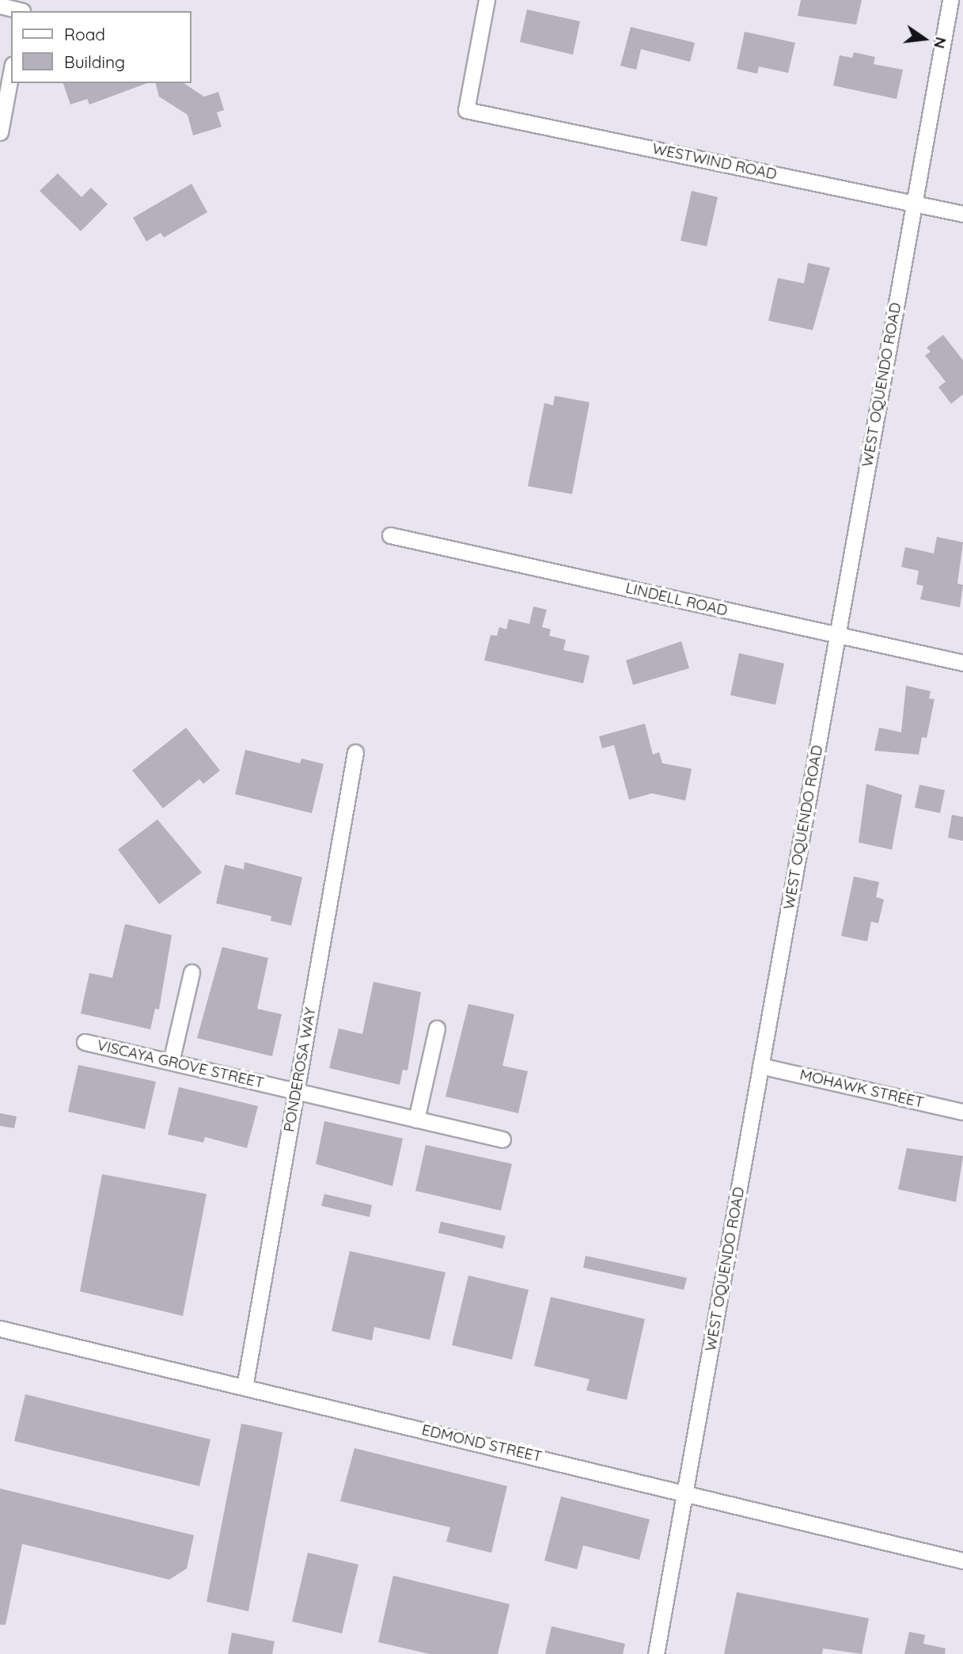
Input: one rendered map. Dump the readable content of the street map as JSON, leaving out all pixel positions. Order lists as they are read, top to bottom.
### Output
{
  "streets": {
    "street": [
      "WESTWIND ROAD",
      "WEST OQUENDO ROAD",
      "LINDELL ROAD",
      "VISCAYA GROVE STREET",
      "PONDEROSA WAY",
      "MOHAWK STREET",
      "EDMOND STREET"
    ]
  },
  "crossings": [
    ["WESTWIND ROAD", "WEST OQUENDO ROAD"],
    ["WEST OQUENDO ROAD", "LINDELL ROAD"],
    ["WEST OQUENDO ROAD", "MOHAWK STREET"],
    ["WEST OQUENDO ROAD", "EDMOND STREET"],
    ["VISCAYA GROVE STREET", "PONDEROSA WAY"],
    ["PONDEROSA WAY", "EDMOND STREET"]
  ],
  "legend": ["Road", "Building"],
  "north": "right"
}
